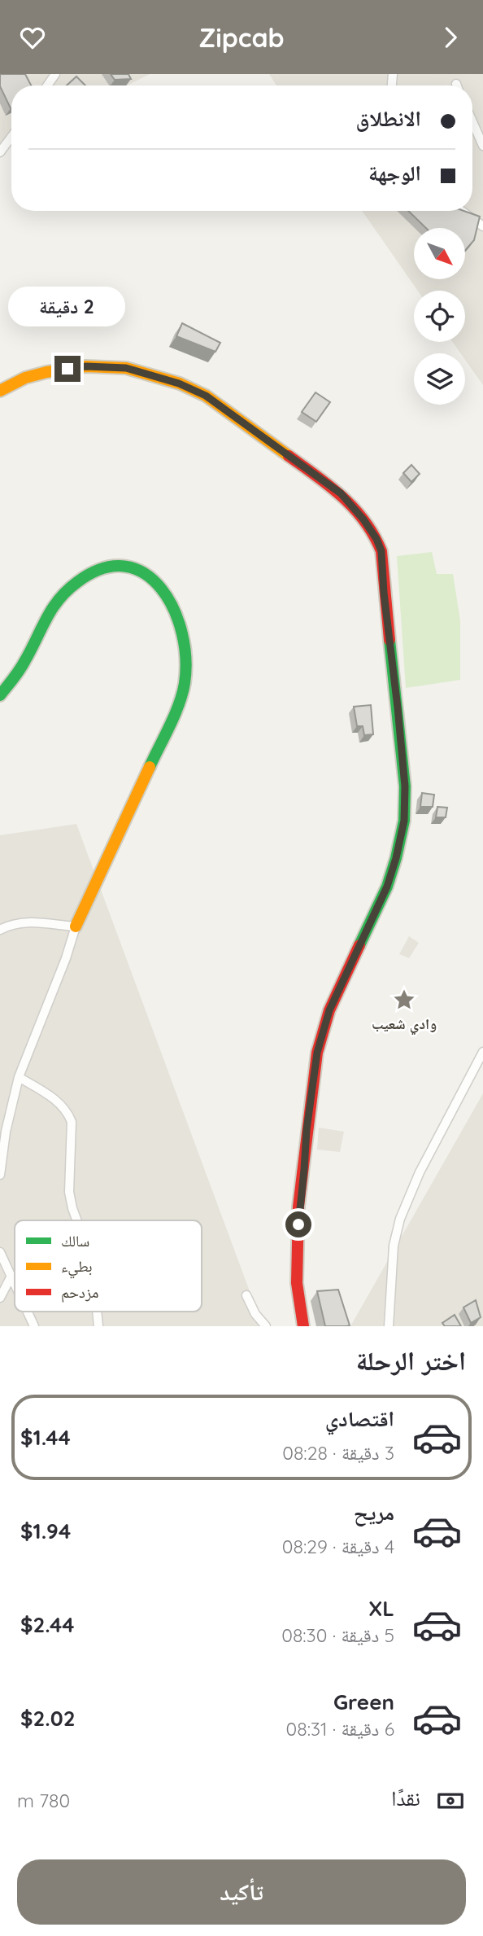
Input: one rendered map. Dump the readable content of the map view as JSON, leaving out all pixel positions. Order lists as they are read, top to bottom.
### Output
{
  "places": {
    "place": ["وادي شعيب"]
  },
  "legend": ["سالك", "بطيء", "مزدحم"],
  "north": "bottom right",
  "page": {
    "header": "Zipcab",
    "banner": ["الانطلاق", "الوجهة"],
    "bubble": "2 دقيقة",
    "heading": "اختر الرحلة",
    "list": [
      {
        "name": "اقتصادي",
        "note": "3 دقيقة · 08:28",
        "value": "$1.44"
      },
      {
        "name": "مريح",
        "note": "4 دقيقة · 08:29",
        "value": "$1.94"
      },
      {
        "name": "XL",
        "note": "5 دقيقة · 08:30",
        "value": "$2.44"
      },
      {
        "name": "Green",
        "note": "6 دقيقة · 08:31",
        "value": "$2.02"
      }
    ],
    "pay": ["نقدًا", "780 m"],
    "buttons": "تأكيد"
  }
}
